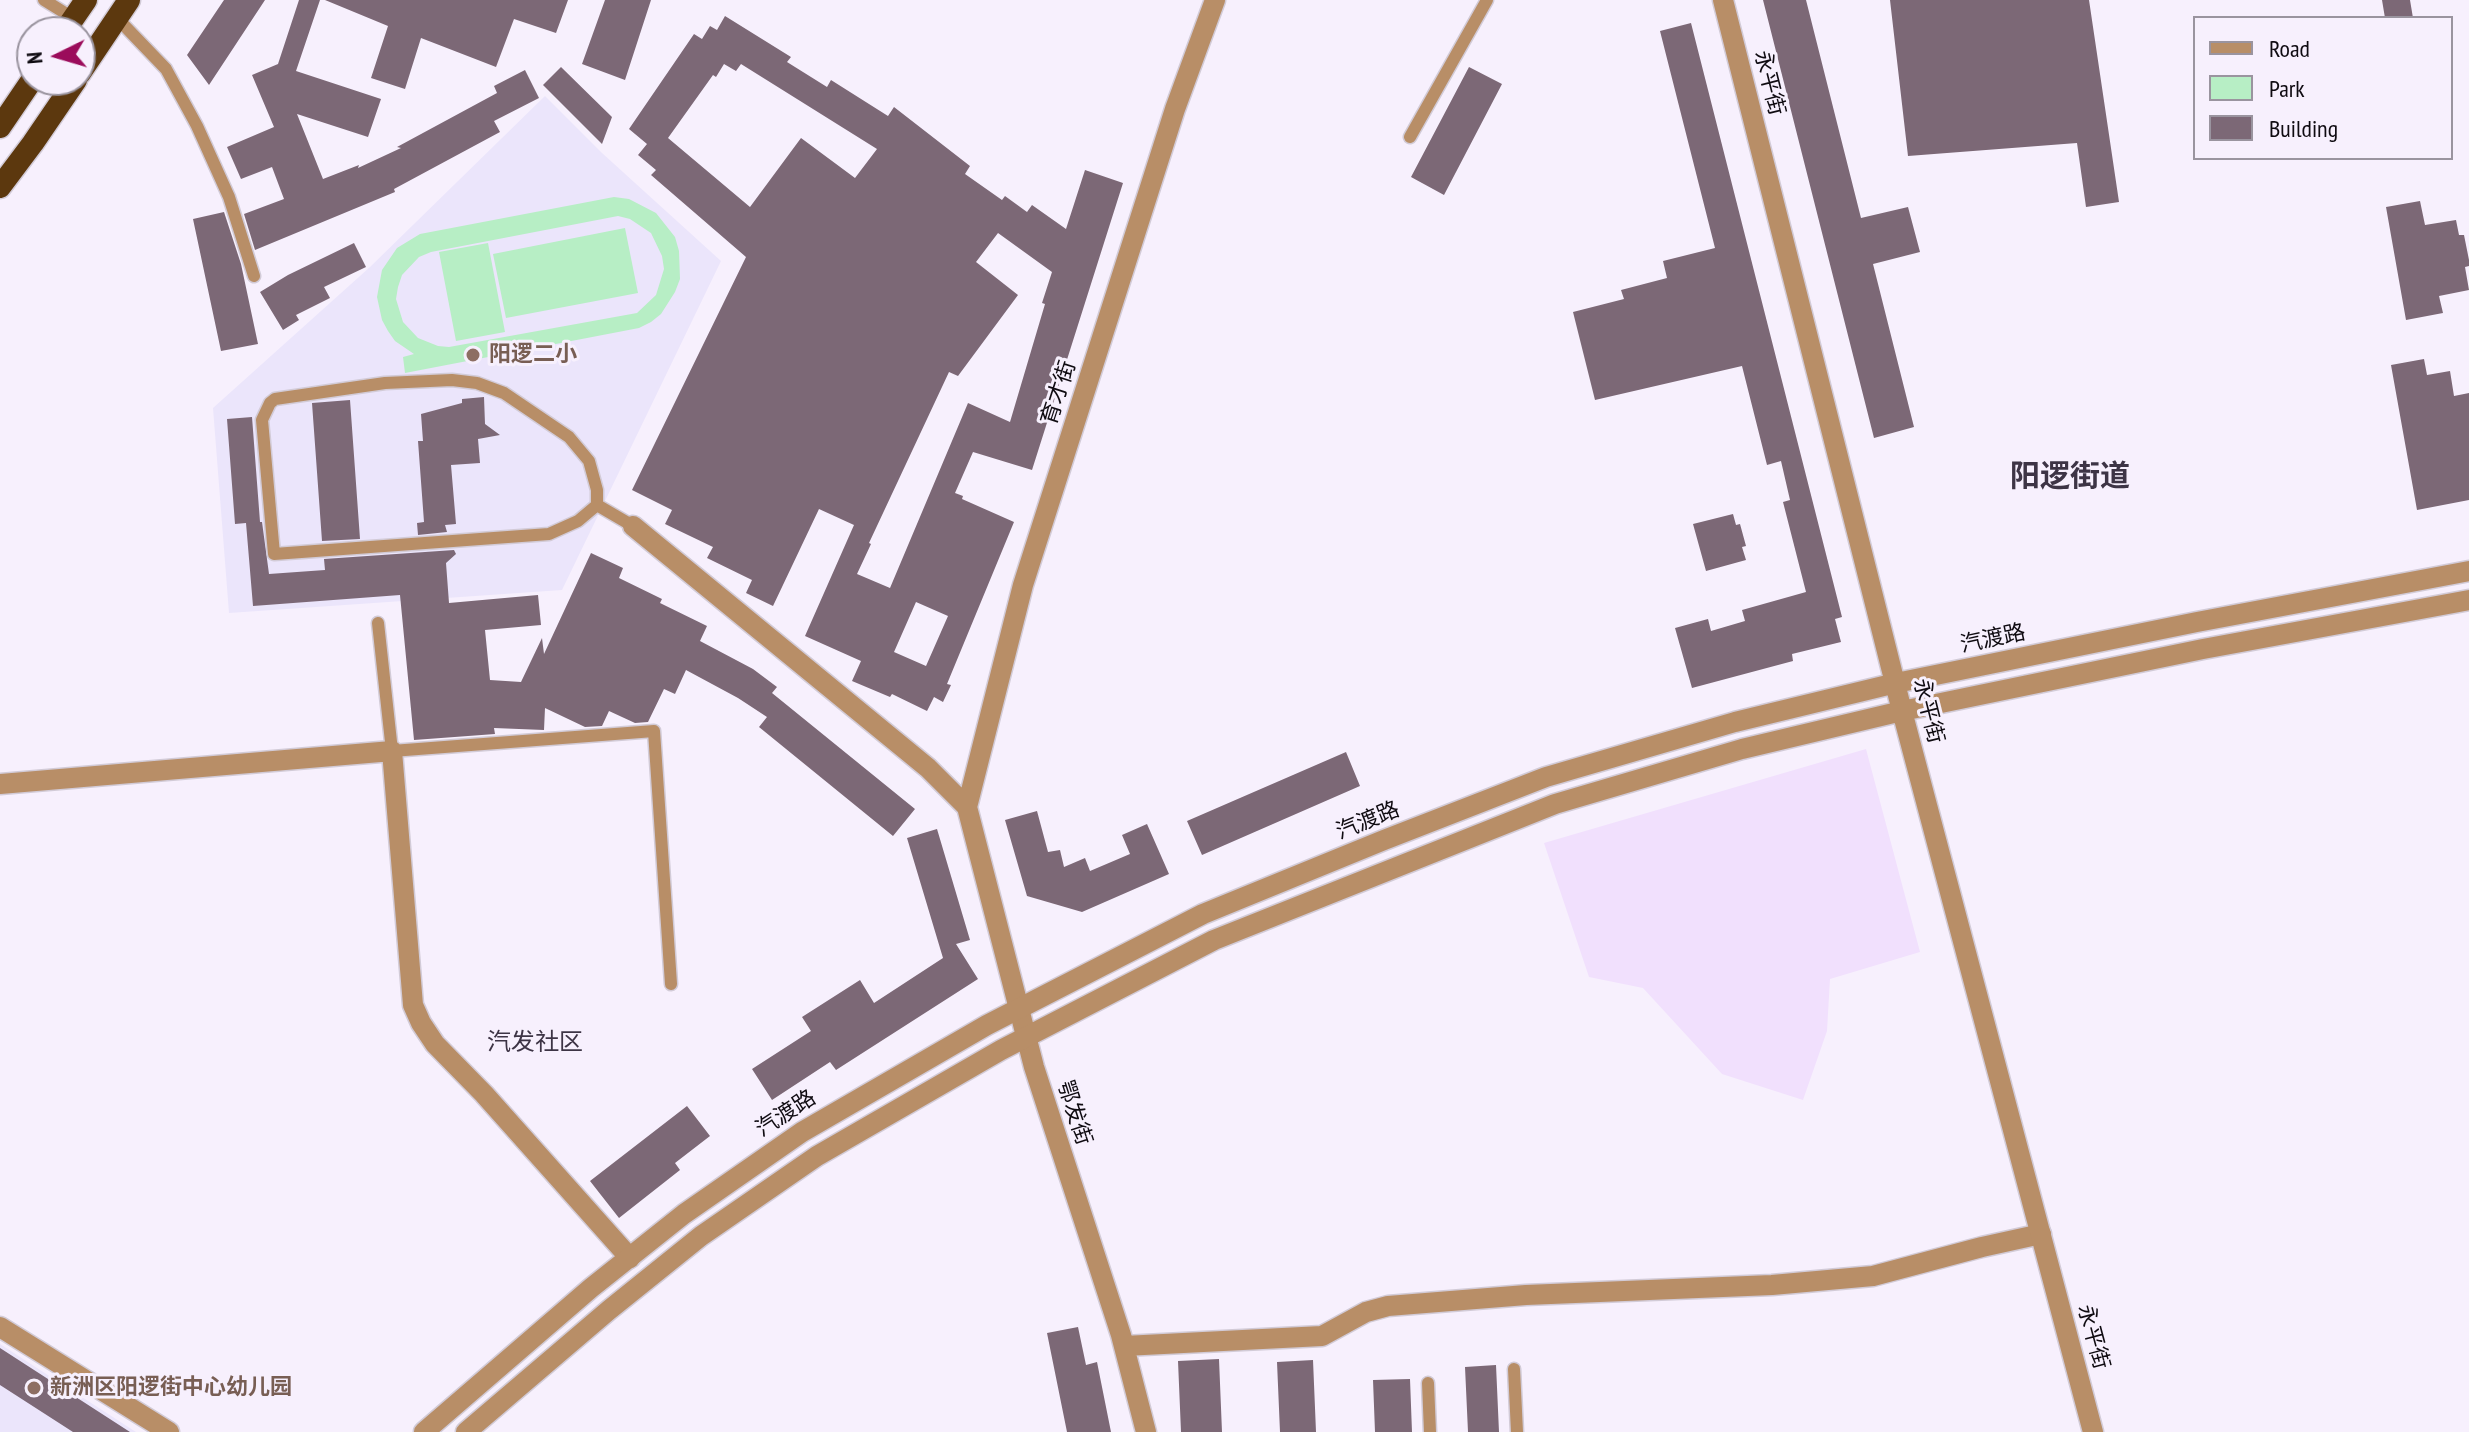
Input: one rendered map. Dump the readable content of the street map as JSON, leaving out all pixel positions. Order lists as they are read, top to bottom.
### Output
{
  "streets": {
    "street": [
      "永平街",
      "育才街",
      "汽渡路",
      "鄂发街"
    ]
  },
  "crossings": [
    ["永平街", "汽渡路"],
    ["育才街", "鄂发街"],
    ["汽渡路", "鄂发街"]
  ],
  "districts": ["阳逻街道", "汽发社区"],
  "places": ["阳逻二小", "新洲区阳逻街中心幼儿园"],
  "legend": ["Road", "Park", "Building"],
  "north": "left"
}
